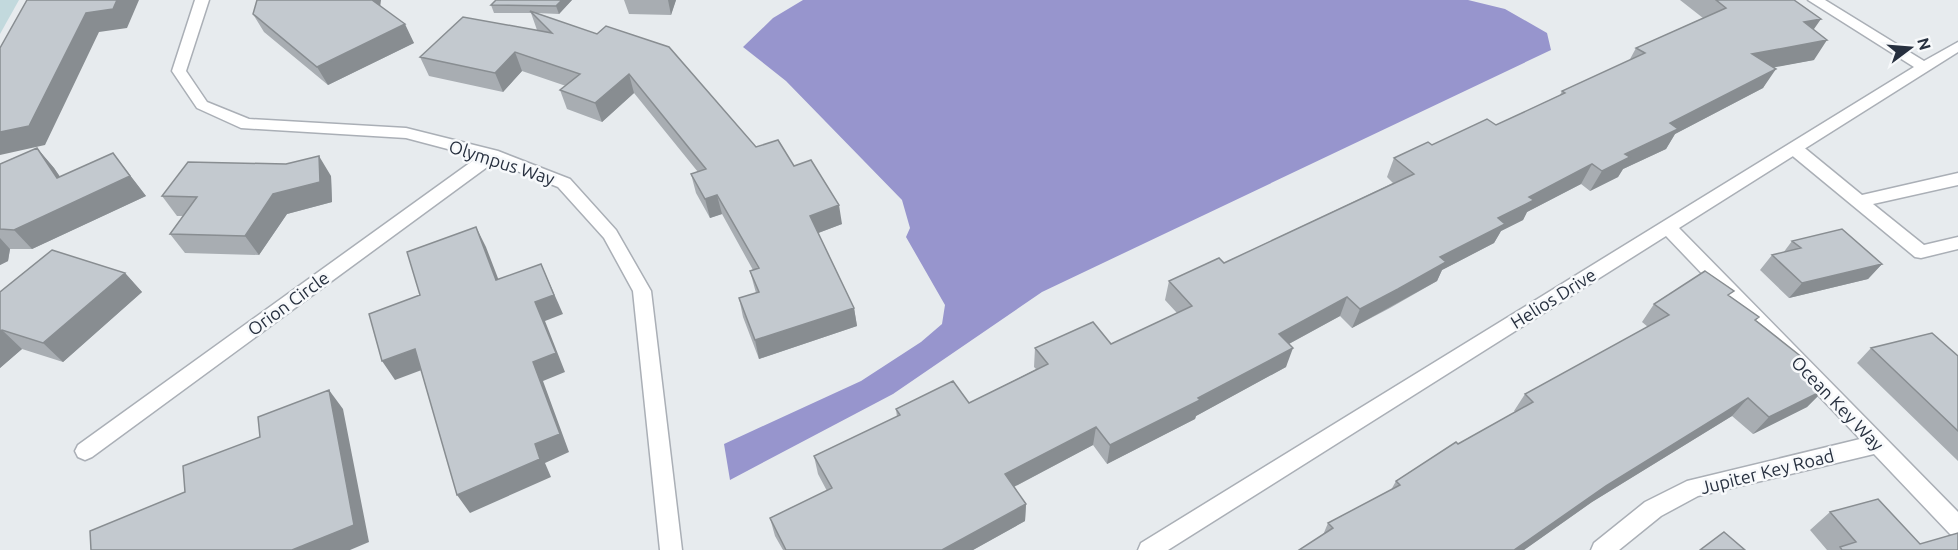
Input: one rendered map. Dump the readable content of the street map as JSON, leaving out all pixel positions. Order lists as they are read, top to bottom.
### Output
{
  "streets": {
    "street": [
      "Olympus Way",
      "Helios Drive",
      "Orion Circle",
      "Ocean Key Way",
      "Jupiter Key Road"
    ]
  },
  "crossings": [
    ["Olympus Way", "Orion Circle"],
    ["Helios Drive", "Ocean Key Way"],
    ["Ocean Key Way", "Jupiter Key Road"]
  ],
  "north": "right"
}
